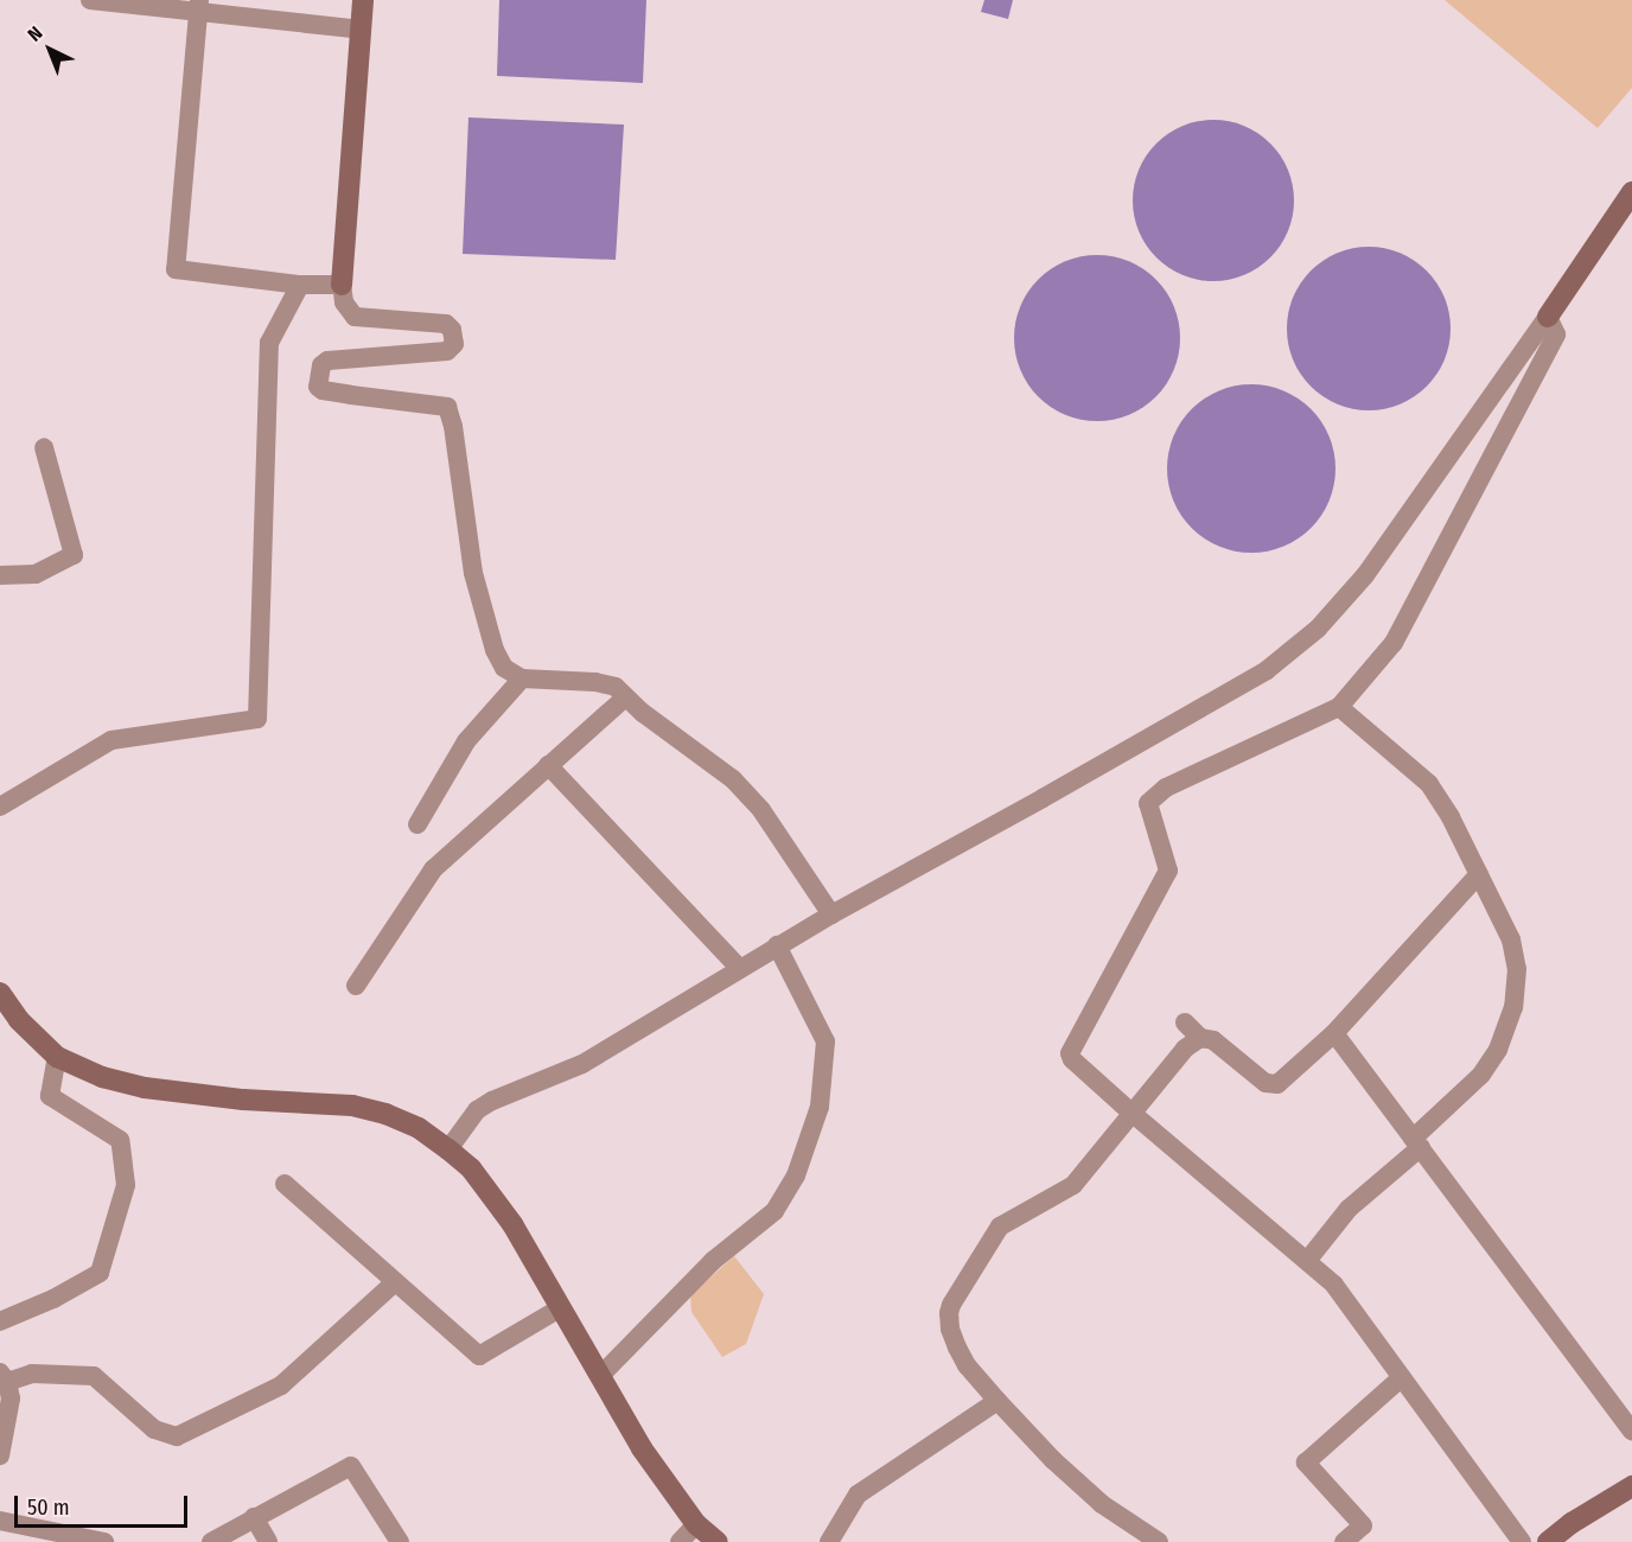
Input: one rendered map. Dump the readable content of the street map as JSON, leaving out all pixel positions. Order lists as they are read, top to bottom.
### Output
{
  "scale_bar": "50 m",
  "north": "top left"
}
